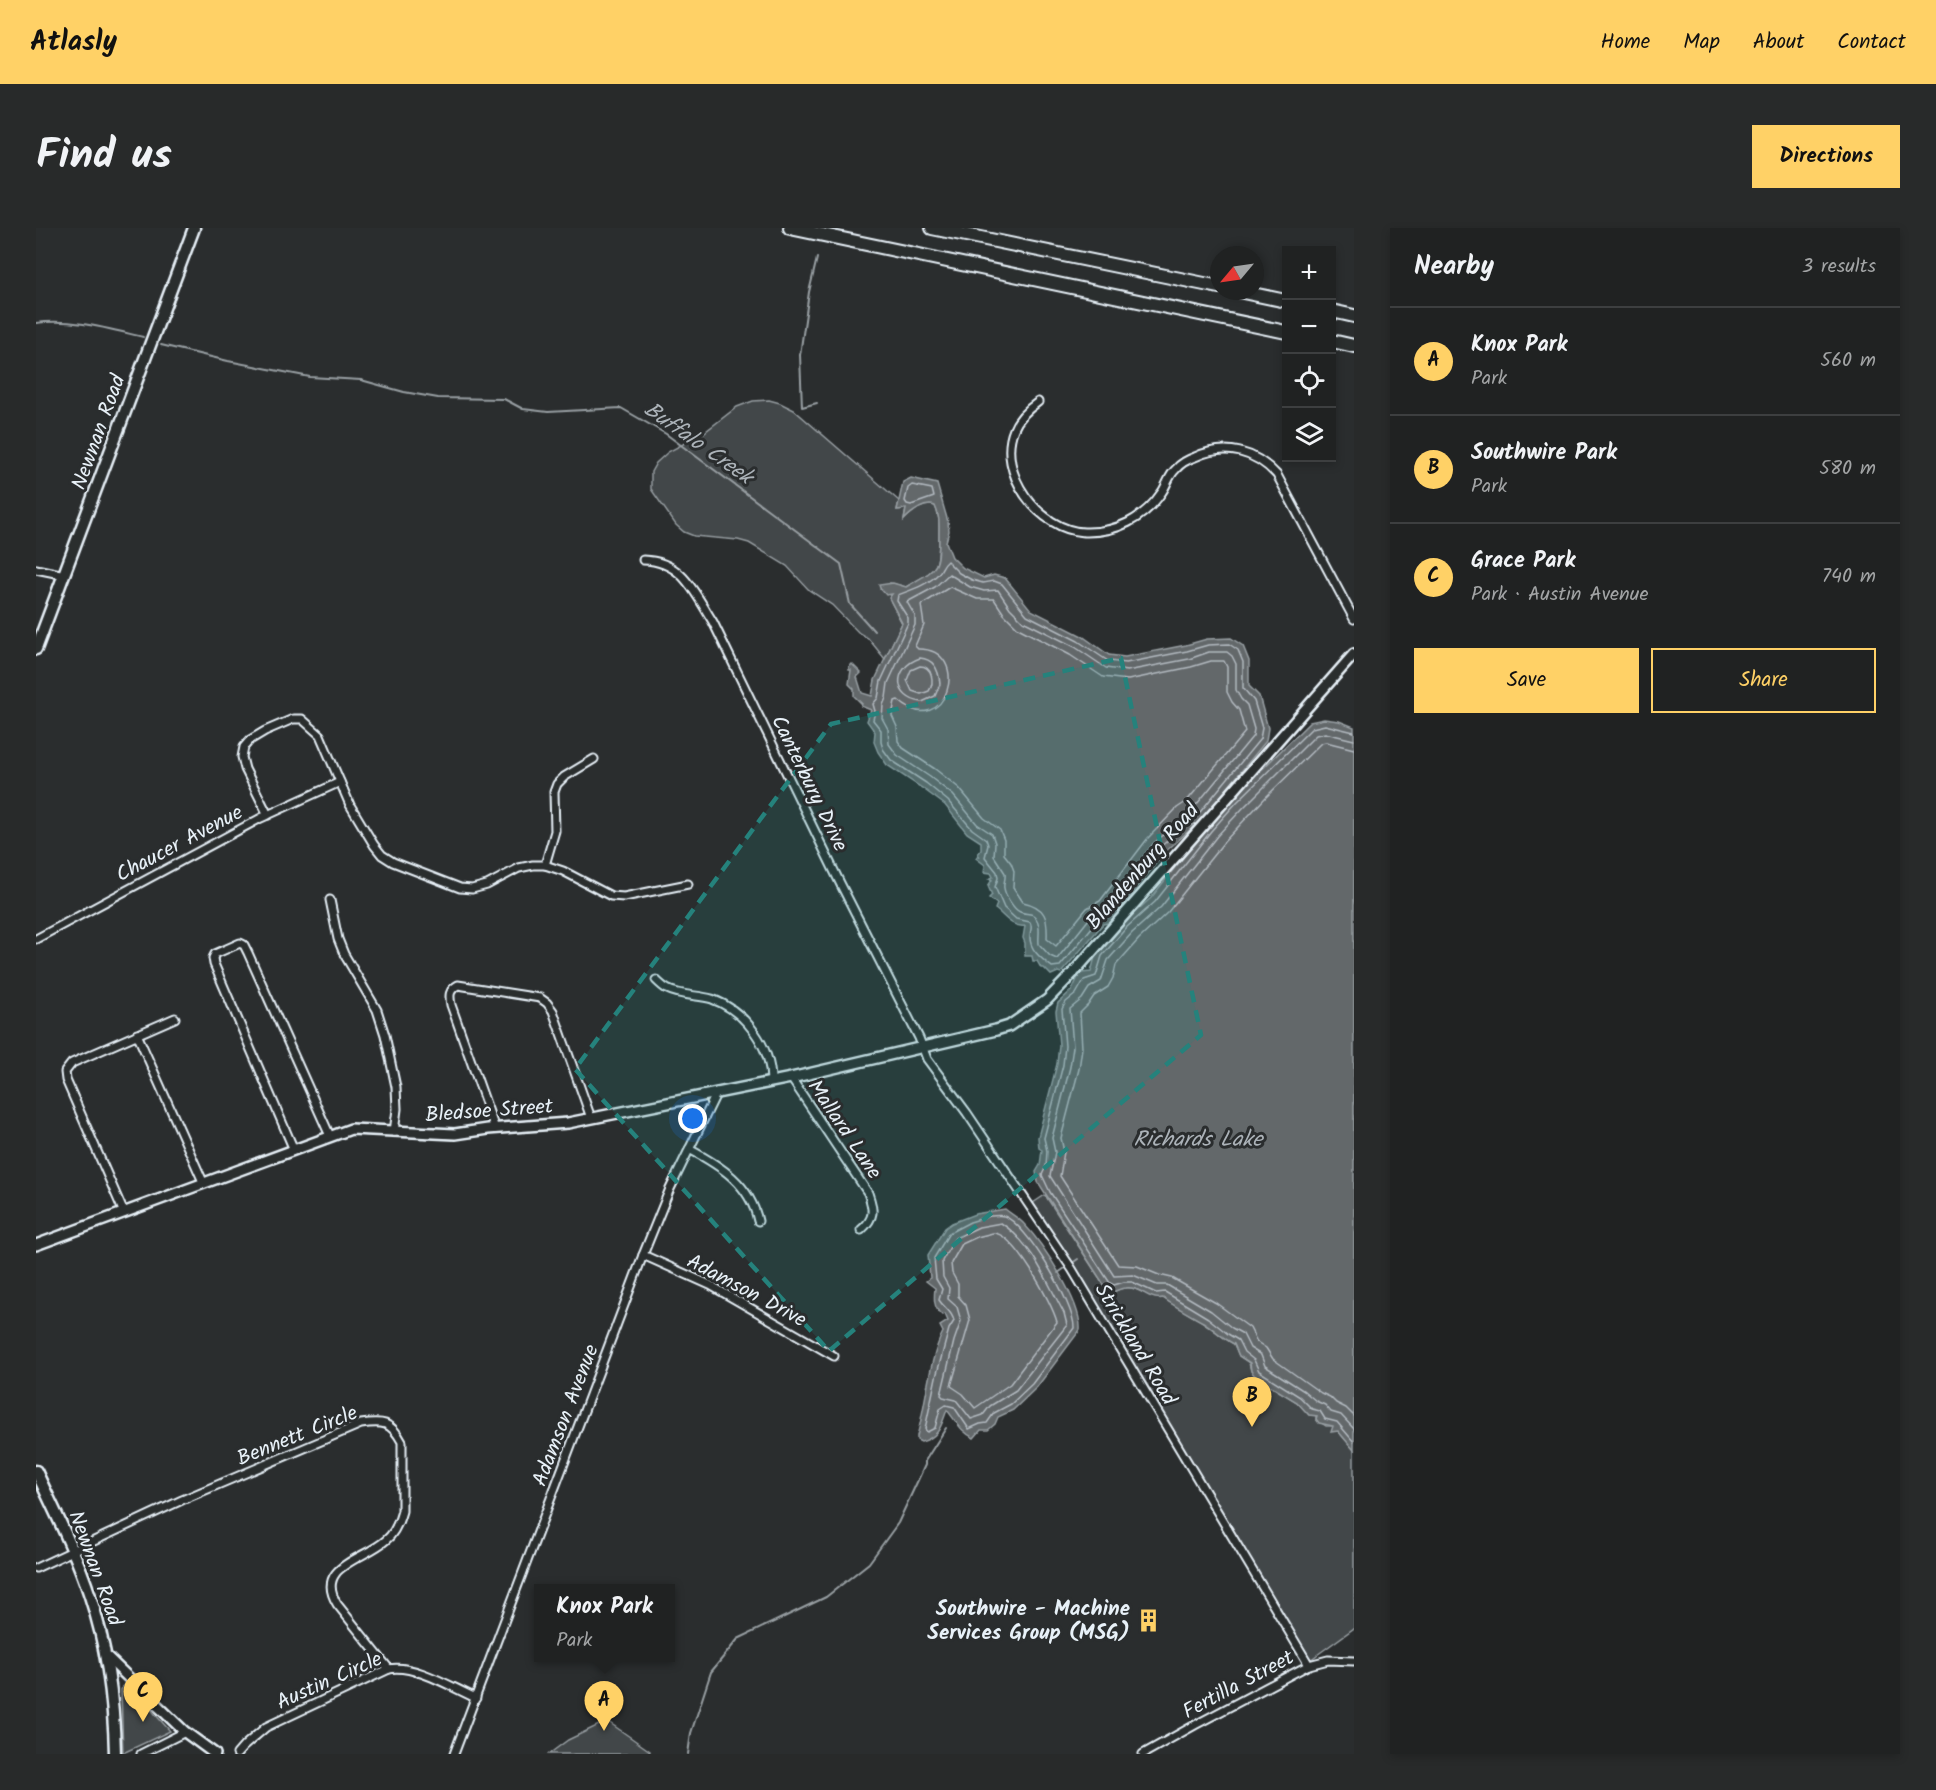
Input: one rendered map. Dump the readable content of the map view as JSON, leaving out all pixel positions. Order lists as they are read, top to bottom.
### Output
{
  "streets": {
    "main road": ["Newnan Road"],
    "street": [
      "Canterbury Drive",
      "Chaucer Avenue",
      "Blandenburg Road",
      "Bledsoe Street",
      "Mallard Lane",
      "Adamson Drive",
      "Strickland Road",
      "Adamson Avenue",
      "Bennett Circle",
      "Austin Circle",
      "Fertilla Street"
    ]
  },
  "crossings": [
    ["Newnan Road", "Bennett Circle"],
    ["Canterbury Drive", "Blandenburg Road"],
    ["Canterbury Drive", "Bledsoe Street"],
    ["Canterbury Drive", "Strickland Road"],
    ["Blandenburg Road", "Bledsoe Street"],
    ["Blandenburg Road", "Strickland Road"],
    ["Bledsoe Street", "Mallard Lane"],
    ["Bledsoe Street", "Strickland Road"],
    ["Bledsoe Street", "Adamson Avenue"],
    ["Adamson Drive", "Adamson Avenue"],
    ["Strickland Road", "Fertilla Street"],
    ["Adamson Avenue", "Austin Circle"],
    ["Bennett Circle", "Austin Circle"]
  ],
  "water": ["Buffalo Creek", "Richards Lake"],
  "places": {
    "building": ["Southwire - Machine Services Group (MSG)"]
  },
  "north": "bottom left",
  "page": {
    "header": "Atlasly",
    "nav": [
      "Home",
      "Map",
      "About",
      "Contact"
    ],
    "title": "Find us",
    "buttons": [
      "Directions",
      ["Save", "Share"]
    ],
    "heading": ["Nearby", "3 results"],
    "map_buttons": ["+", "−"],
    "list": [
      {
        "mark": "A",
        "name": "Knox Park",
        "note": "Park",
        "value": "560 m"
      },
      {
        "mark": "B",
        "name": "Southwire Park",
        "note": "Park",
        "value": "580 m"
      },
      {
        "mark": "C",
        "name": "Grace Park",
        "note": "Park · Austin Avenue",
        "value": "740 m"
      }
    ],
    "pins": ["B", "C", "A"],
    "popup": ["Knox Park", "Park"]
  }
}
